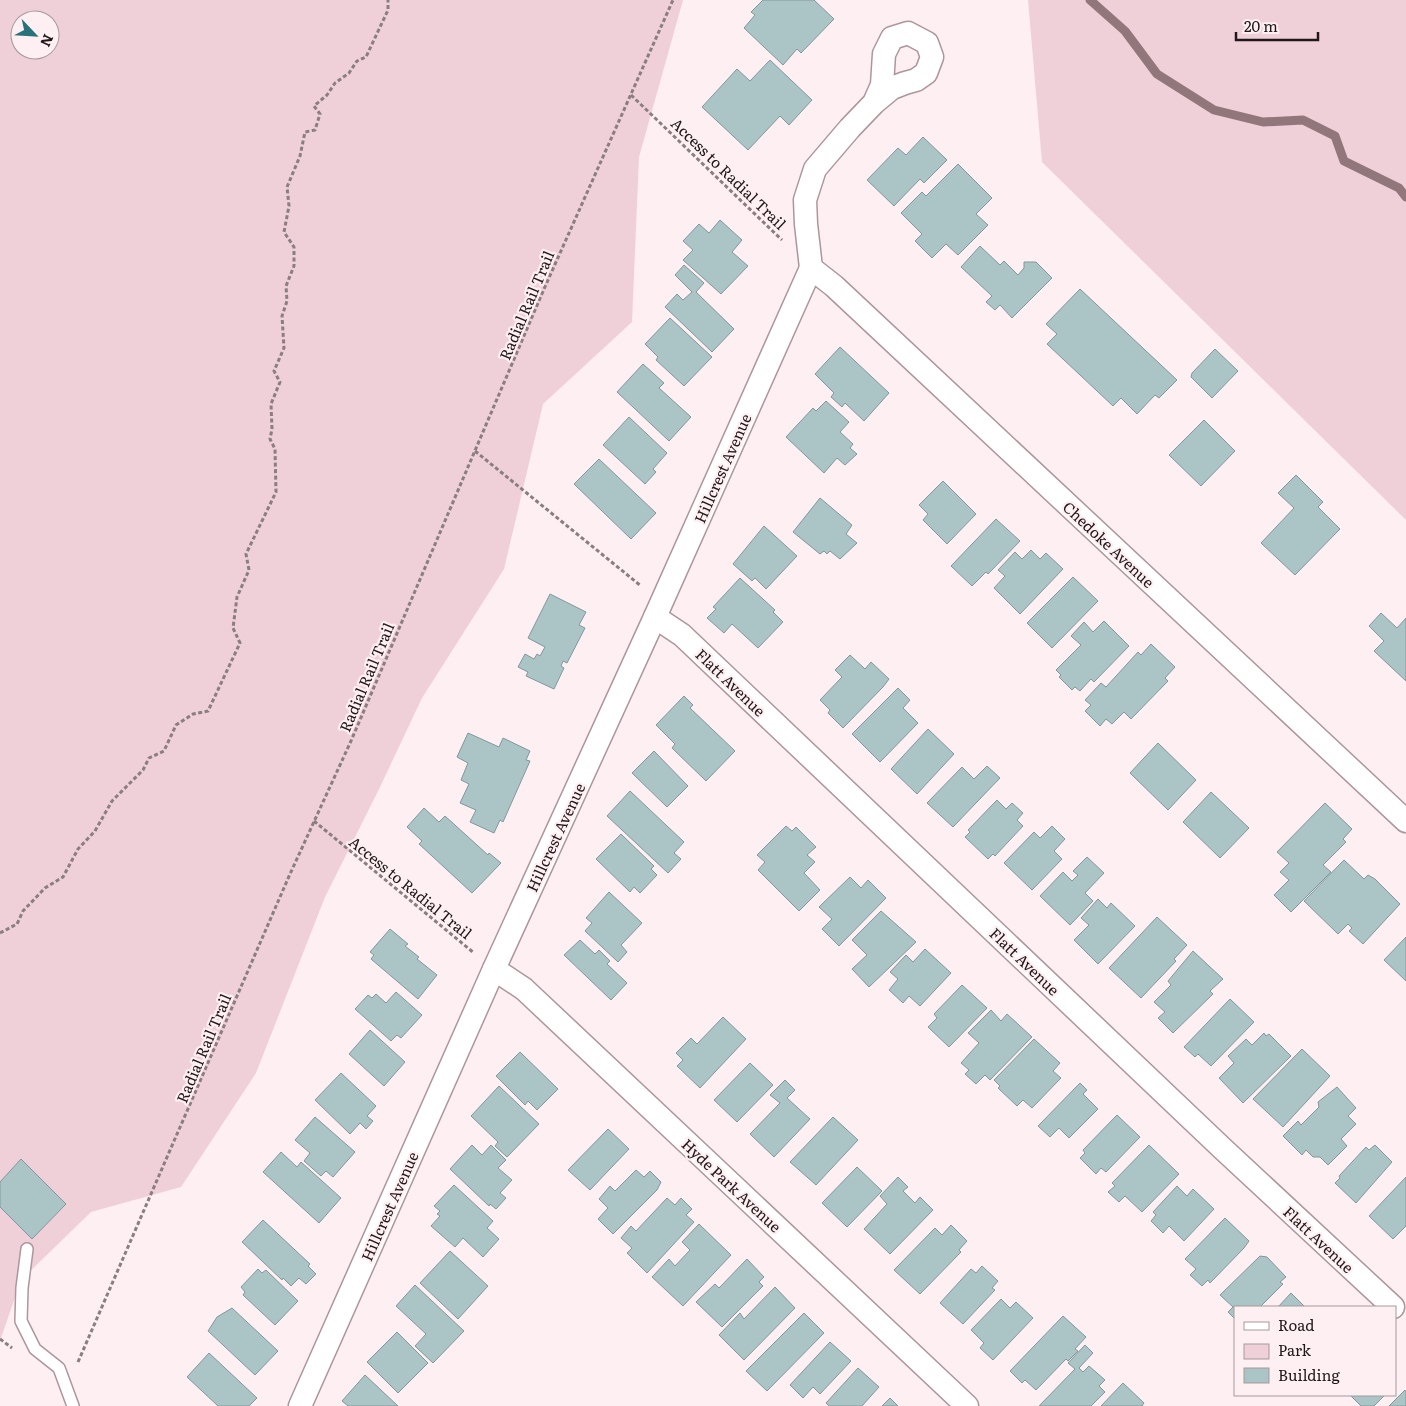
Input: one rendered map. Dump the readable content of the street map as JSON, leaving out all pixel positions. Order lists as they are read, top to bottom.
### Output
{
  "streets": {
    "street": [
      "Hillcrest Avenue",
      "Chedoke Avenue",
      "Flatt Avenue",
      "Hyde Park Avenue"
    ],
    "path": ["Access to Radial Trail", "Radial Rail Trail"]
  },
  "crossings": [
    ["Access to Radial Trail", "Radial Rail Trail"],
    ["Access to Radial Trail", "Hillcrest Avenue"],
    ["Access to Radial Trail", "Hyde Park Avenue"],
    ["Hillcrest Avenue", "Chedoke Avenue"],
    ["Hillcrest Avenue", "Flatt Avenue"],
    ["Hillcrest Avenue", "Hyde Park Avenue"]
  ],
  "legend": ["Road", "Park", "Building"],
  "scale_bar": "20 m",
  "north": "bottom right"
}
